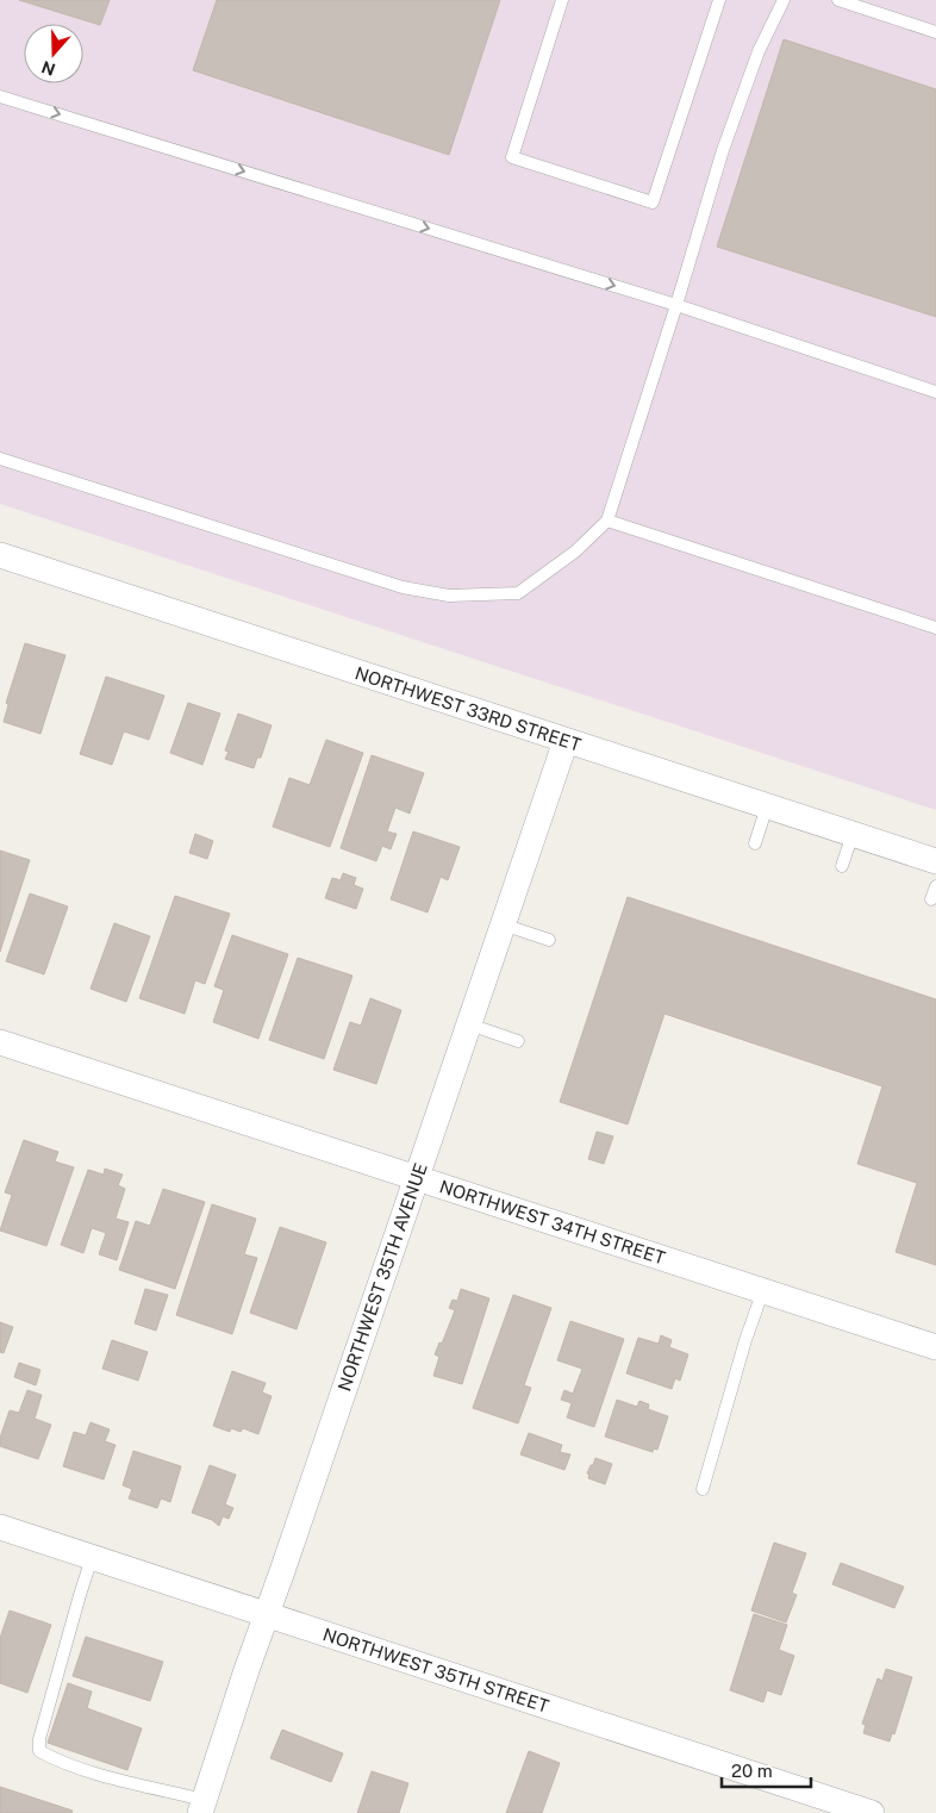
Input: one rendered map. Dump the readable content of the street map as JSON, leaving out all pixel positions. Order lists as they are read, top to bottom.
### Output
{
  "streets": {
    "street": [
      "NORTHWEST 33RD STREET",
      "NORTHWEST 34TH STREET",
      "NORTHWEST 35TH AVENUE",
      "NORTHWEST 35TH STREET"
    ]
  },
  "crossings": [
    ["NORTHWEST 33RD STREET", "NORTHWEST 35TH AVENUE"],
    ["NORTHWEST 34TH STREET", "NORTHWEST 35TH AVENUE"],
    ["NORTHWEST 35TH AVENUE", "NORTHWEST 35TH STREET"]
  ],
  "scale_bar": "20 m",
  "north": "bottom"
}
